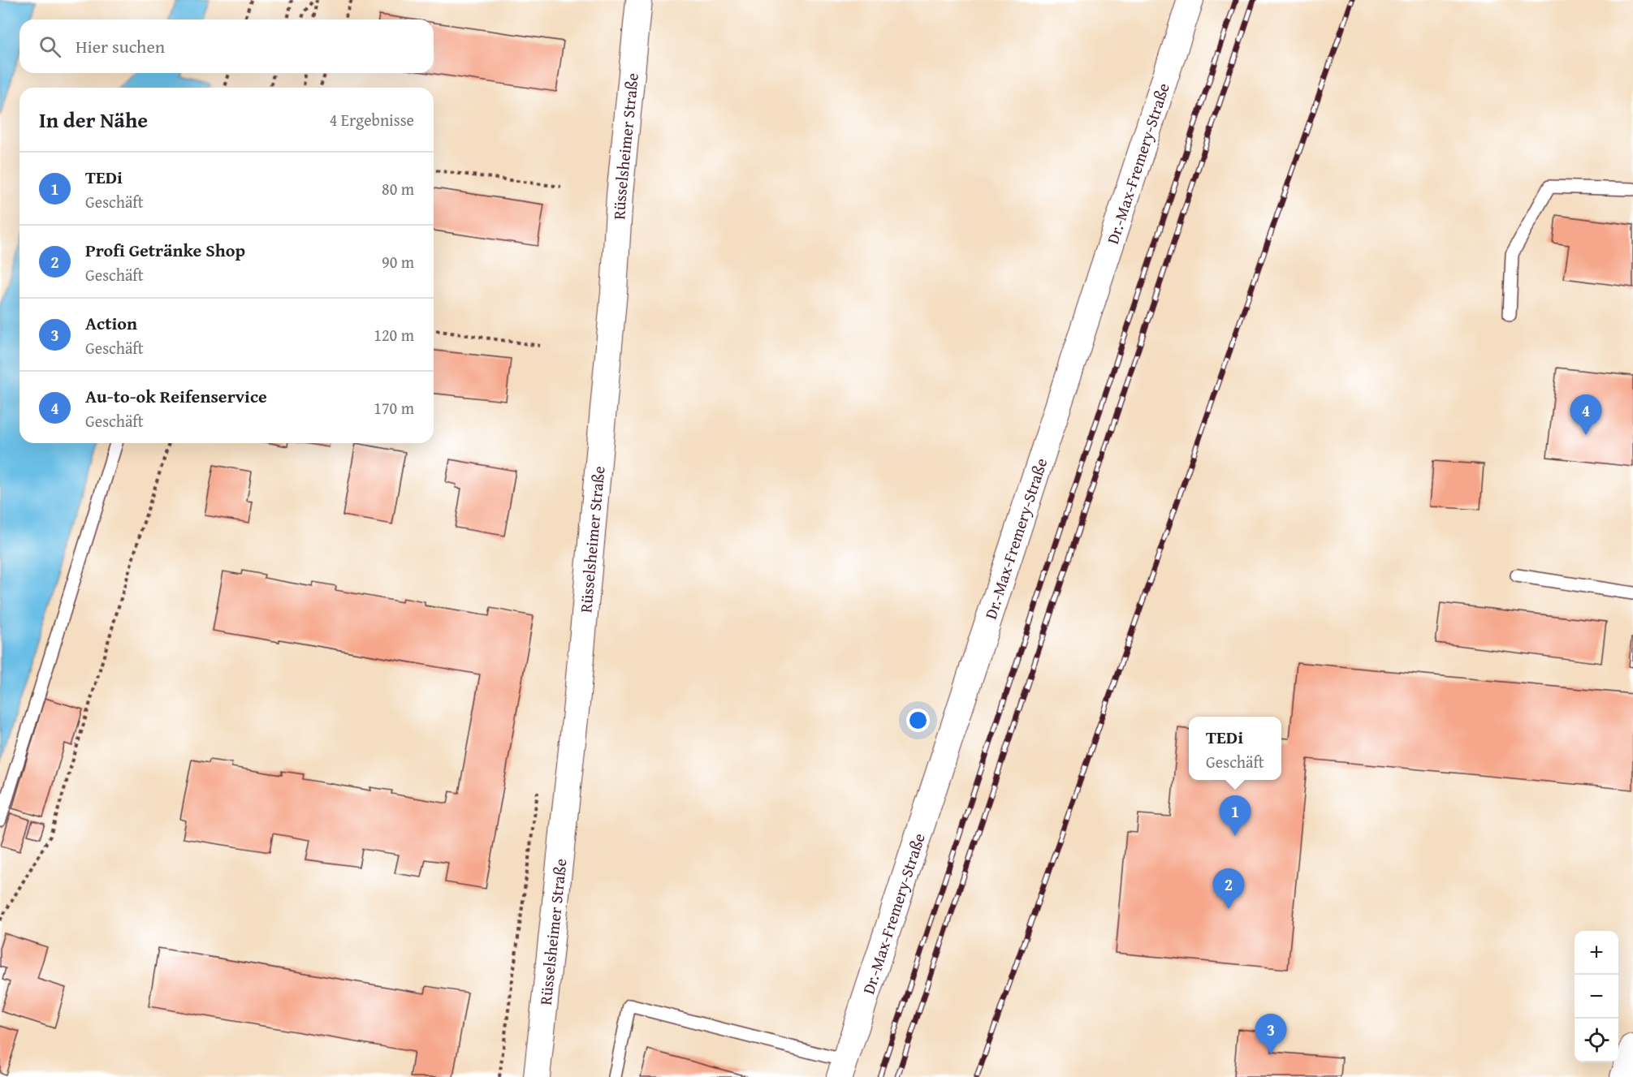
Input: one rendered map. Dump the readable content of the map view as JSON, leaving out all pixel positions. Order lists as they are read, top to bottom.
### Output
{
  "streets": {
    "street": ["Rüsselsheimer Straße", "Dr.-Max-Fremery-Straße"]
  },
  "page": {
    "search": "Hier suchen",
    "heading": ["In der Nähe", "4 Ergebnisse"],
    "list": [
      {
        "mark": "1",
        "name": "TEDi",
        "note": "Geschäft",
        "value": "80 m"
      },
      {
        "mark": "2",
        "name": "Profi Getränke Shop",
        "note": "Geschäft",
        "value": "90 m"
      },
      {
        "mark": "3",
        "name": "Action",
        "note": "Geschäft",
        "value": "120 m"
      },
      {
        "mark": "4",
        "name": "Au-to-ok Reifenservice",
        "note": "Geschäft",
        "value": "170 m"
      }
    ],
    "pins": [
      "4",
      "1",
      "2",
      "3"
    ],
    "popup": ["TEDi", "Geschäft"],
    "map_buttons": ["+", "−"]
  }
}
